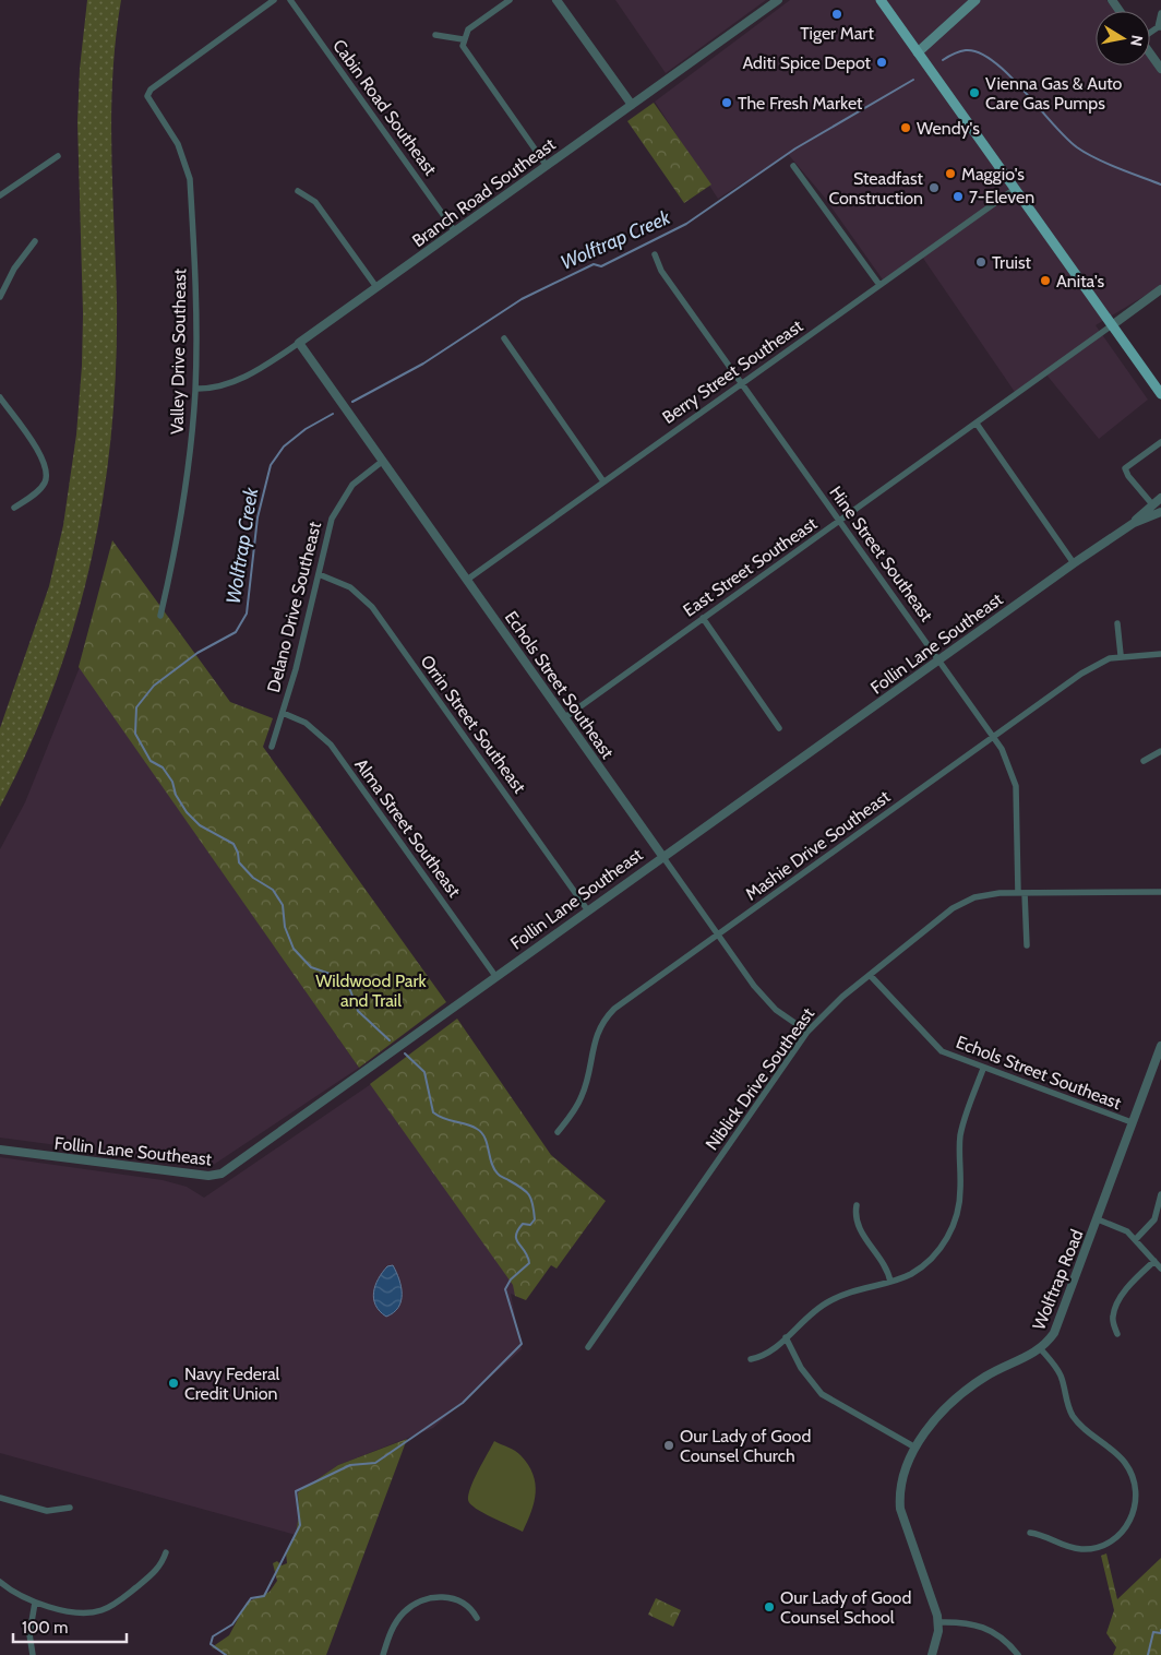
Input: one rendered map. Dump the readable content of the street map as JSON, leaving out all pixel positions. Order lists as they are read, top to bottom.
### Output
{
  "streets": {
    "street": [
      "Cabin Road Southeast",
      "Branch Road Southeast",
      "Valley Drive Southeast",
      "Berry Street Southeast",
      "Hine Street Southeast",
      "East Street Southeast",
      "Delano Drive Southeast",
      "Follin Lane Southeast",
      "Echols Street Southeast",
      "Orrin Street Southeast",
      "Alma Street Southeast",
      "Mashie Drive Southeast",
      "Niblick Drive Southeast",
      "Wolftrap Road"
    ]
  },
  "crossings": [
    ["Cabin Road Southeast", "Branch Road Southeast"],
    ["Branch Road Southeast", "Valley Drive Southeast"],
    ["Branch Road Southeast", "Echols Street Southeast"],
    ["Berry Street Southeast", "Hine Street Southeast"],
    ["Berry Street Southeast", "Echols Street Southeast"],
    ["Hine Street Southeast", "East Street Southeast"],
    ["Hine Street Southeast", "Follin Lane Southeast"],
    ["Hine Street Southeast", "Mashie Drive Southeast"],
    ["Hine Street Southeast", "Niblick Drive Southeast"],
    ["East Street Southeast", "Echols Street Southeast"],
    ["Delano Drive Southeast", "Echols Street Southeast"],
    ["Delano Drive Southeast", "Orrin Street Southeast"],
    ["Delano Drive Southeast", "Alma Street Southeast"],
    ["Follin Lane Southeast", "Echols Street Southeast"],
    ["Follin Lane Southeast", "Orrin Street Southeast"],
    ["Follin Lane Southeast", "Alma Street Southeast"],
    ["Echols Street Southeast", "Mashie Drive Southeast"],
    ["Echols Street Southeast", "Niblick Drive Southeast"],
    ["Echols Street Southeast", "Wolftrap Road"]
  ],
  "water": ["Wolftrap Creek"],
  "parks": ["Wildwood Park and Trail"],
  "places": [
    "Tiger Mart",
    "Aditi Spice Depot",
    "Vienna Gas & Auto Care Gas Pumps",
    "The Fresh Market",
    "Wendy's",
    "Maggio's",
    "Steadfast Construction",
    "7-Eleven",
    "Truist",
    "Anita's",
    "Navy Federal Credit Union",
    "Our Lady of Good Counsel Church",
    "Our Lady of Good Counsel School"
  ],
  "scale_bar": "100 m",
  "north": "right"
}
